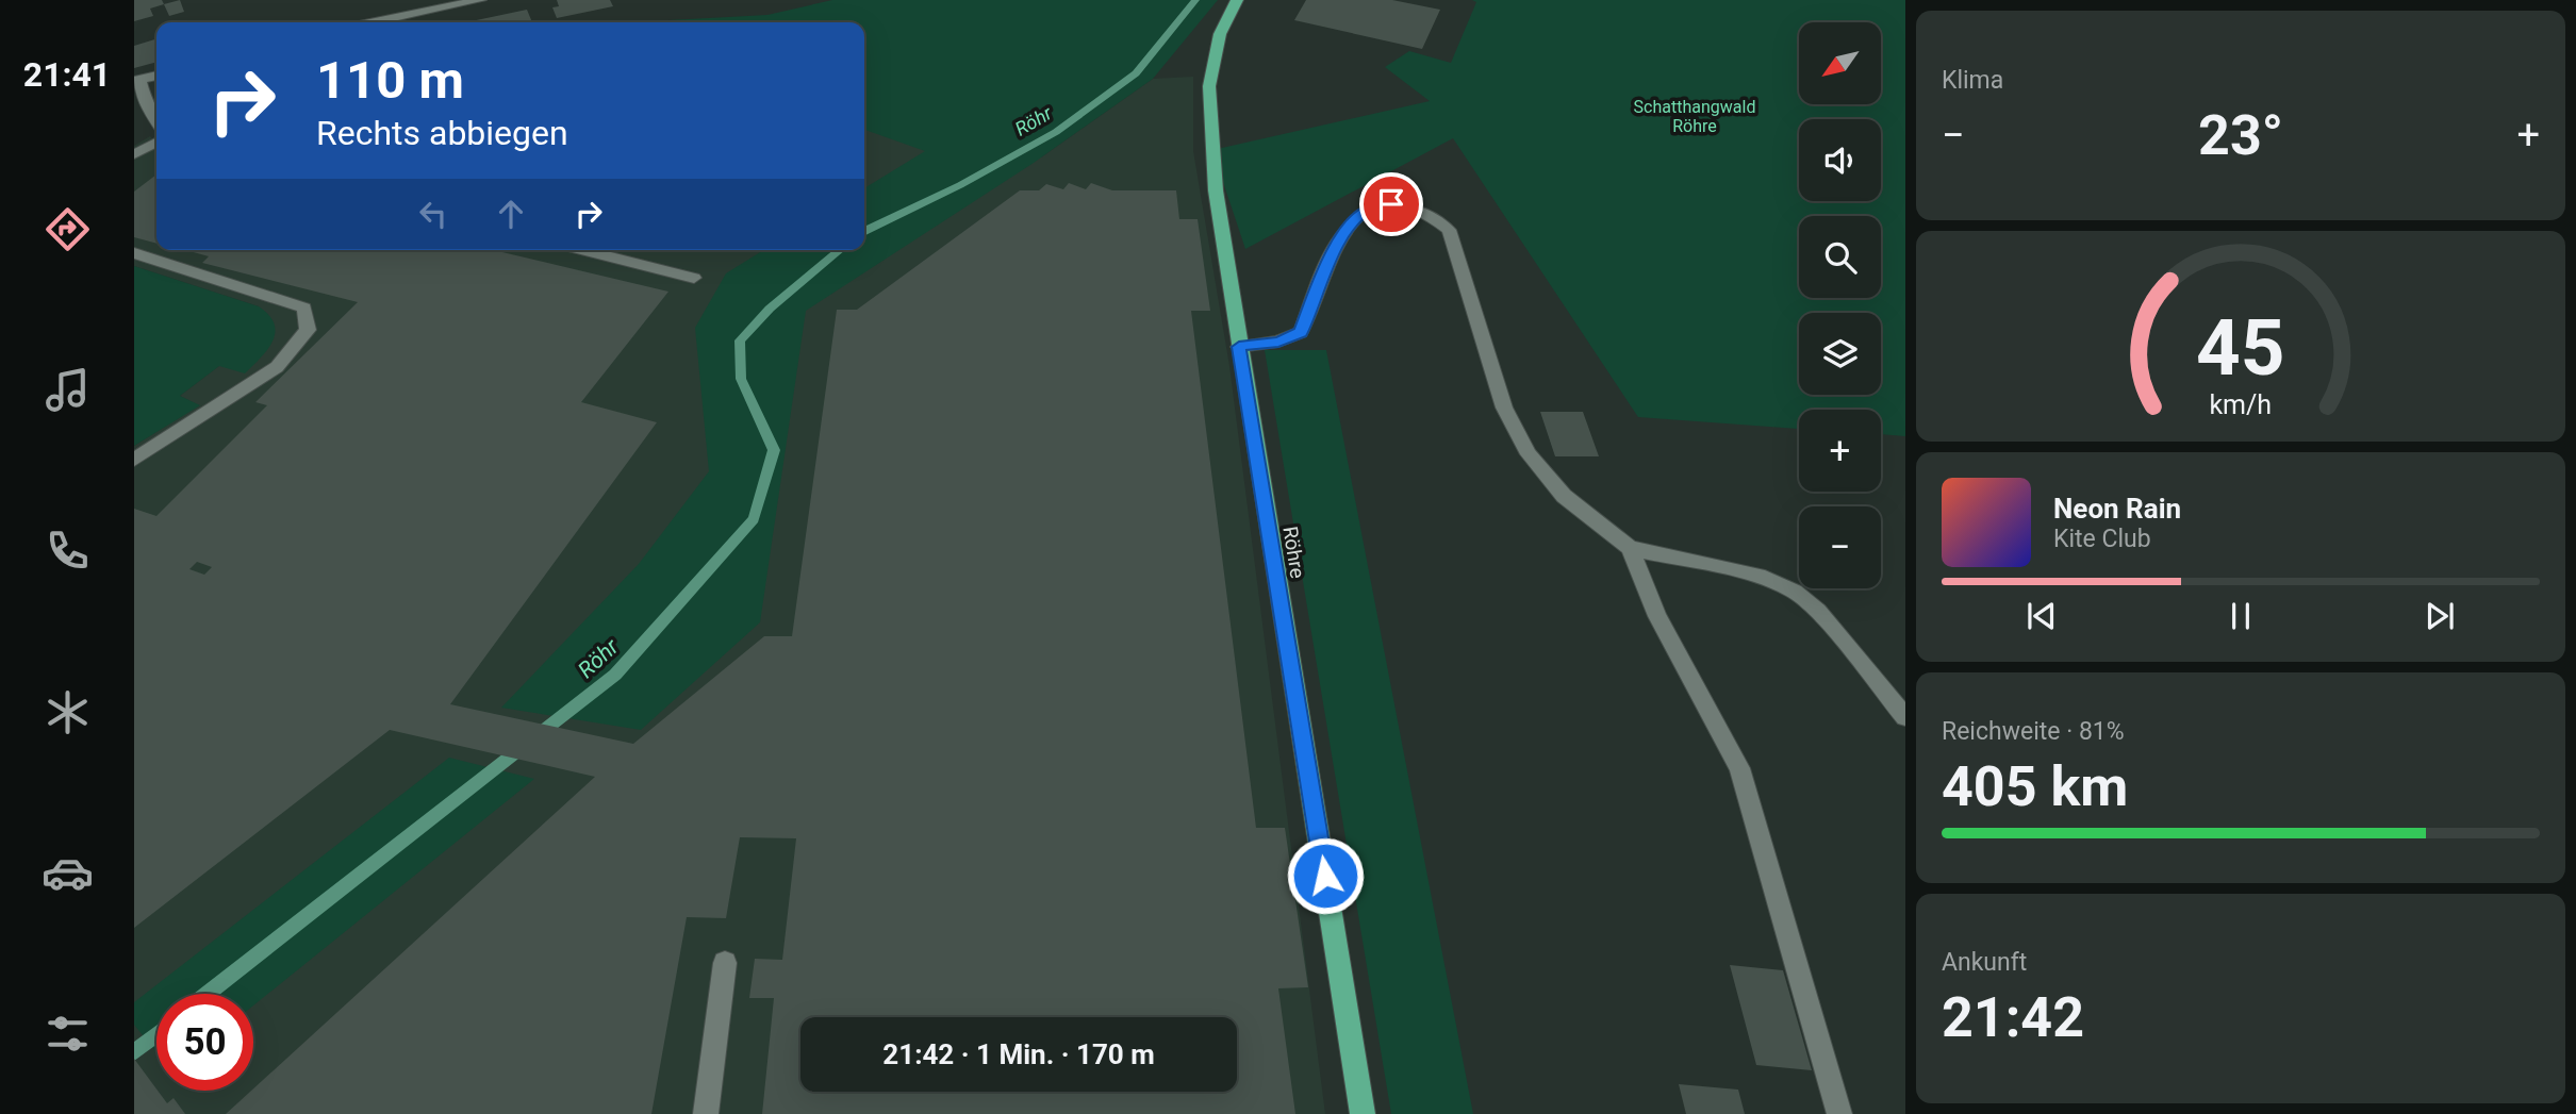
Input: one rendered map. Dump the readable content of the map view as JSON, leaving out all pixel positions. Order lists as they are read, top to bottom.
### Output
{
  "streets": {
    "main road": ["Röhre"]
  },
  "water": ["Röhr"],
  "parks": ["Schatthangwald Röhre"],
  "north": "bottom left",
  "page": {
    "tabs": "21:41",
    "tile": [
      "Klima",
      ["Reichweite · 81%", "405 km"],
      ["Ankunft", "21:42"]
    ],
    "map_buttons": ["+", "−"],
    "turn": ["110 m", "Rechts abbiegen"],
    "heat": ["−", "23°", "+"],
    "song": ["Neon Rain", "Kite Club"],
    "limit": "50",
    "trip": "21:42 · 1 Min. · 170 m",
    "gauge": ["45", "km/h"]
  }
}
